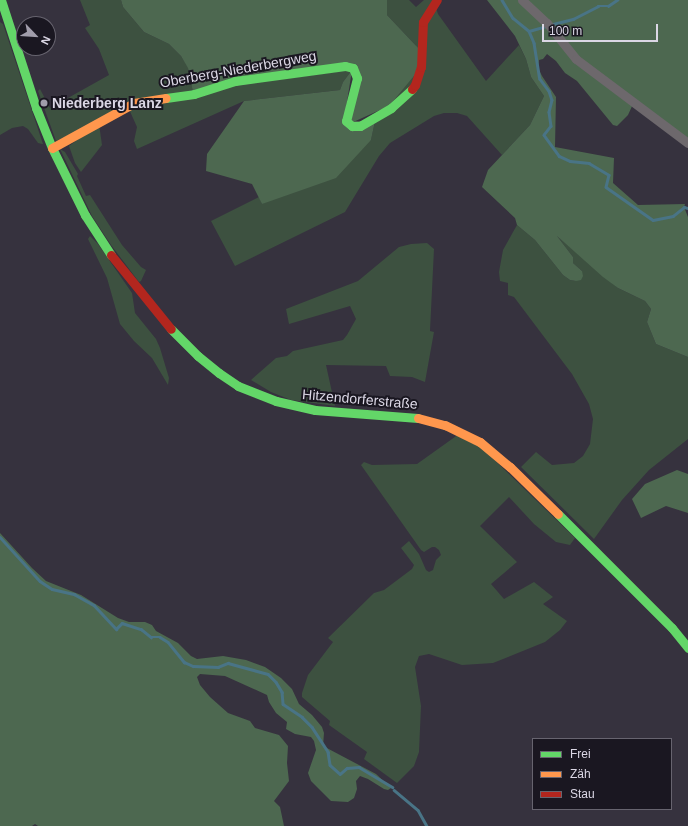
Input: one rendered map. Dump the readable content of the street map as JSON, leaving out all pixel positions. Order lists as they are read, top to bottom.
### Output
{
  "streets": {
    "main road": ["Oberberg-Niederbergweg", "Hitzendorferstraße"]
  },
  "crossings": [
    ["Oberberg-Niederbergweg", "Hitzendorferstraße"]
  ],
  "places": ["Niederberg Lanz"],
  "legend": ["Frei", "Zäh", "Stau"],
  "scale_bar": "100 m",
  "north": "bottom right"
}
